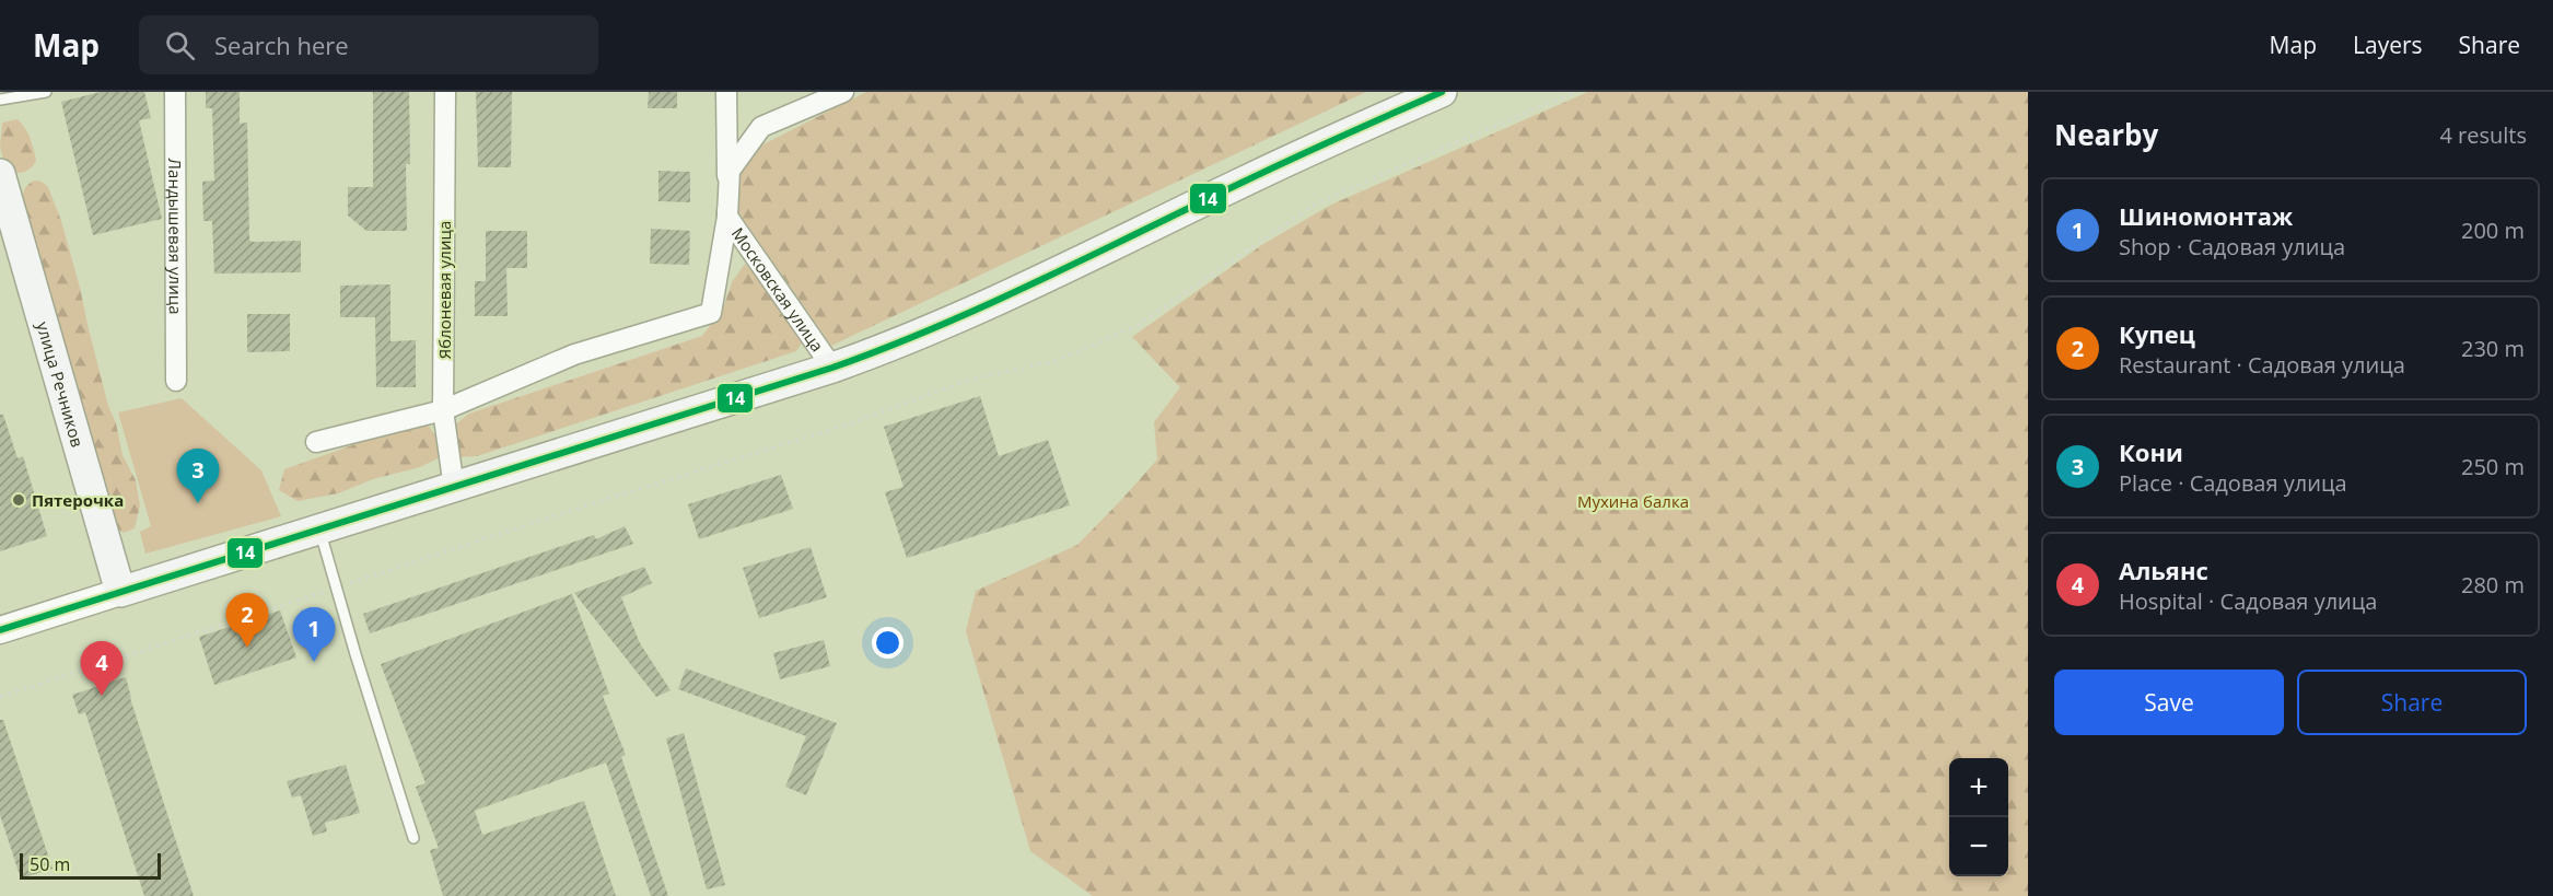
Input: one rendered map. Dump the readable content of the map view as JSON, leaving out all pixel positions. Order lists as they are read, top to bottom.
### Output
{
  "streets": {
    "main road": ["улица Речников"],
    "street": ["Ландышевая улица", "Яблоневая улица", "Московская улица"]
  },
  "parks": ["Мухина балка"],
  "places": ["Пятерочка"],
  "lines": ["transit line 14"],
  "scale_bar": "50 m",
  "page": {
    "header": "Map",
    "search": "Search here",
    "nav": ["Map", "Layers", "Share"],
    "heading": ["Nearby", "4 results"],
    "list": [
      {
        "mark": "1",
        "name": "Шиномонтаж",
        "note": "Shop · Садовая улица",
        "value": "200 m"
      },
      {
        "mark": "2",
        "name": "Купец",
        "note": "Restaurant · Садовая улица",
        "value": "230 m"
      },
      {
        "mark": "3",
        "name": "Кони",
        "note": "Place · Садовая улица",
        "value": "250 m"
      },
      {
        "mark": "4",
        "name": "Альянс",
        "note": "Hospital · Садовая улица",
        "value": "280 m"
      }
    ],
    "pins": [
      "3",
      "2",
      "1",
      "4"
    ],
    "buttons": ["Save", "Share"],
    "map_buttons": ["+", "−"],
    "scale": "50 m"
  }
}
